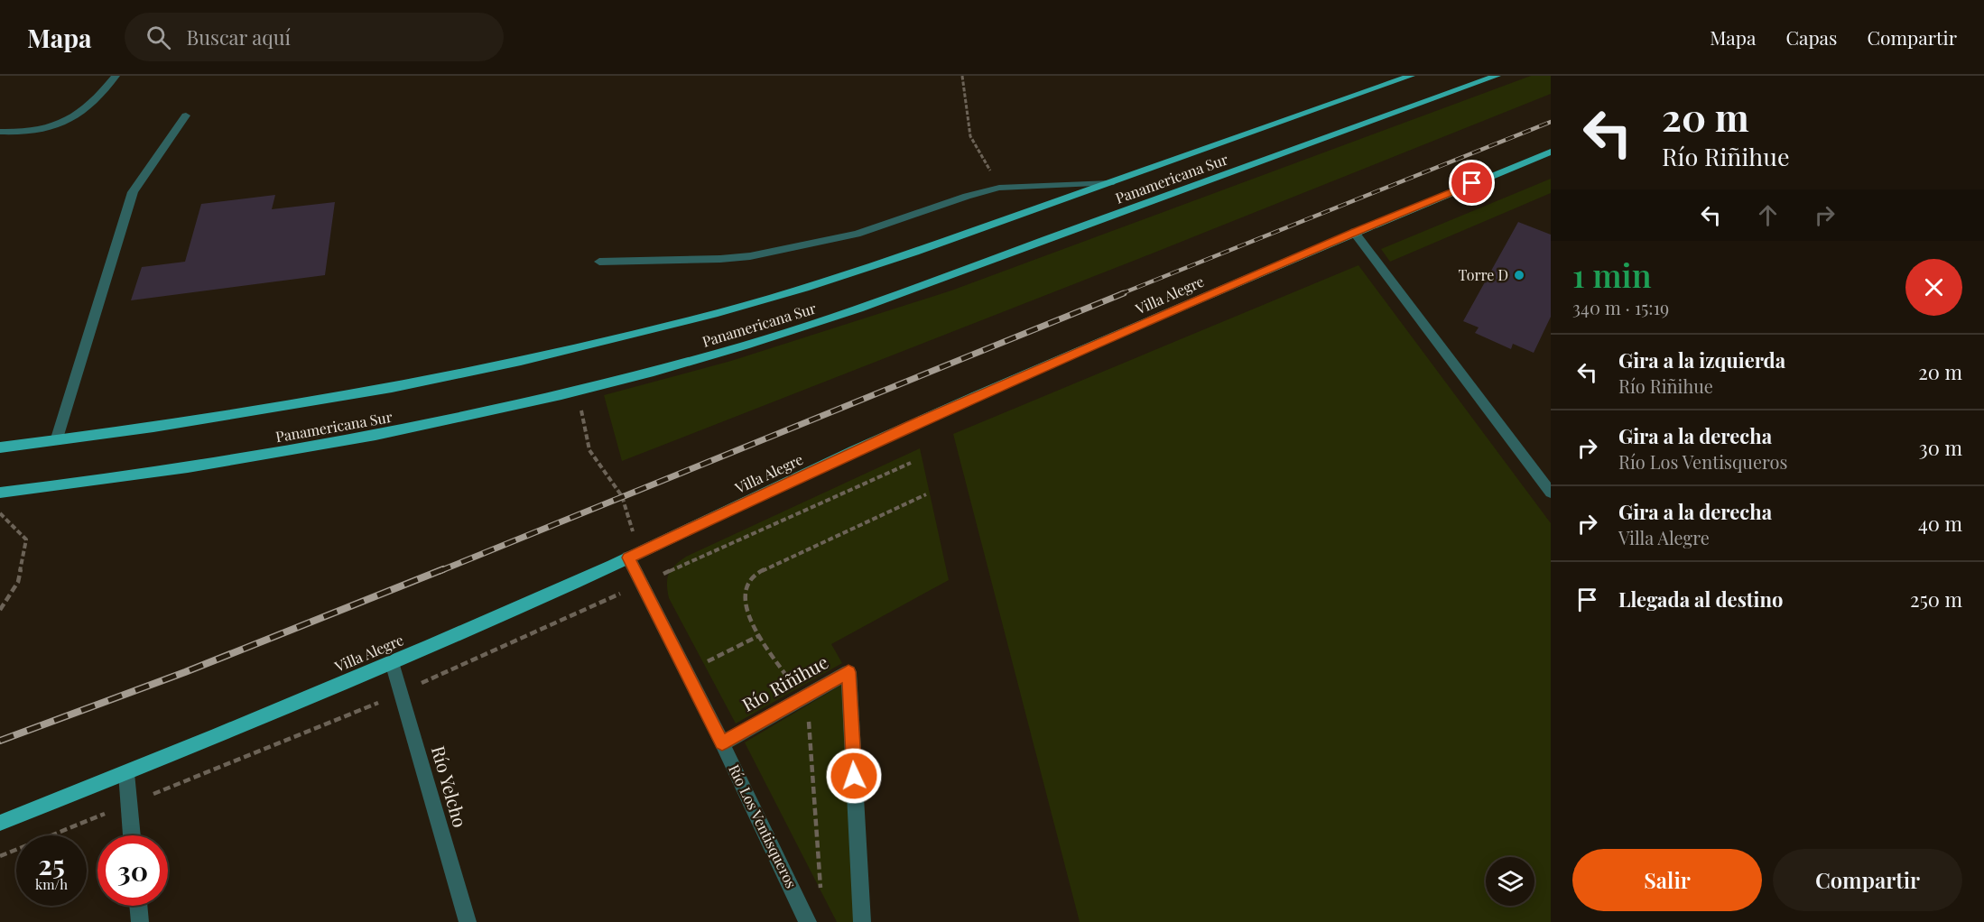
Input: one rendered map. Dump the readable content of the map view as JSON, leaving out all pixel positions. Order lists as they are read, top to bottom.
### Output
{
  "streets": {
    "main road": ["Panamericana Sur", "Villa Alegre"],
    "street": ["Río Riñihue", "Río Yelcho", "Río Los Ventisqueros"]
  },
  "crossings": [
    ["Villa Alegre", "Río Yelcho"],
    ["Villa Alegre", "Río Los Ventisqueros"],
    ["Río Riñihue", "Río Los Ventisqueros"]
  ],
  "places": ["Torre D"],
  "page": {
    "header": "Mapa",
    "search": "Buscar aquí",
    "nav": ["Mapa", "Capas", "Compartir"],
    "turn": ["20 m", "Río Riñihue"],
    "heading": ["1 min", "340 m · 15:19"],
    "list": [
      {
        "name": "Gira a la izquierda",
        "note": "Río Riñihue",
        "value": "20 m"
      },
      {
        "name": "Gira a la derecha",
        "note": "Río Los Ventisqueros",
        "value": "30 m"
      },
      {
        "name": "Gira a la derecha",
        "note": "Villa Alegre",
        "value": "40 m"
      },
      {
        "name": "Llegada al destino",
        "value": "250 m"
      }
    ],
    "speed": "25 km/h",
    "limit": "30",
    "buttons": ["Salir", "Compartir"]
  }
}
